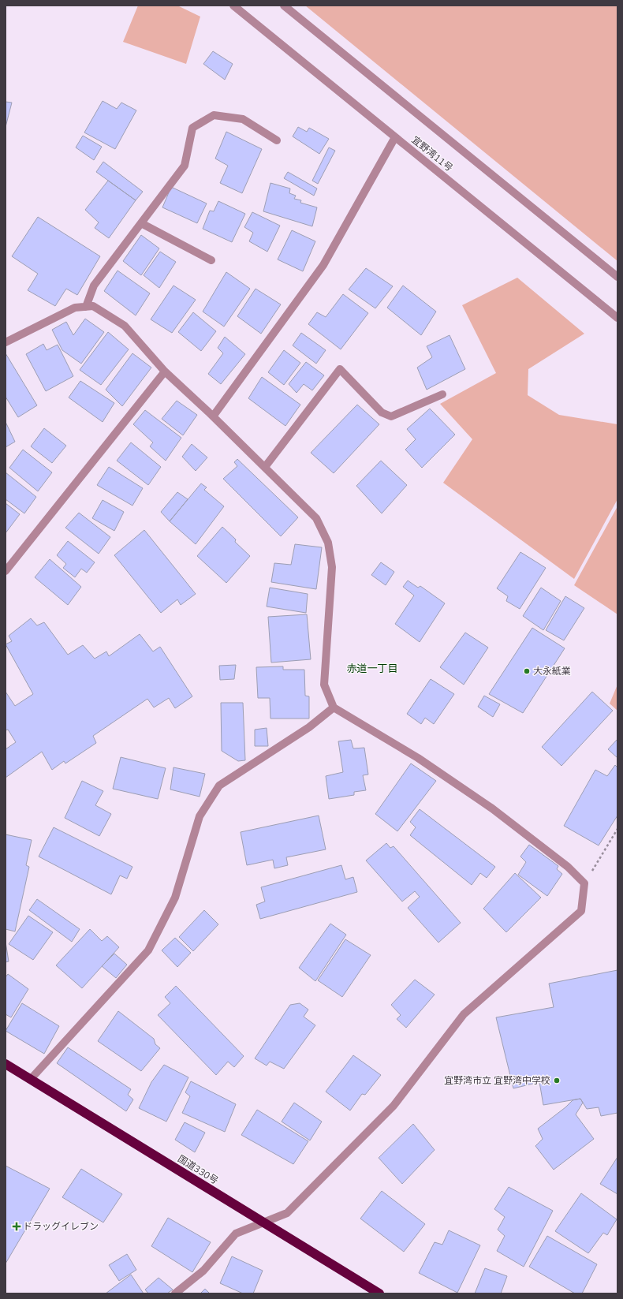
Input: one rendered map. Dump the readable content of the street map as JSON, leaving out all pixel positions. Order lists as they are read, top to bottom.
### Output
{
  "streets": {
    "highway": ["国道330号"],
    "street": ["宜野湾11号"]
  },
  "districts": ["赤道一丁目"],
  "places": {
    "other": ["大永紙業", "宜野湾市立 宜野湾中学校"],
    "health": ["ドラッグイレブン"]
  }
}
